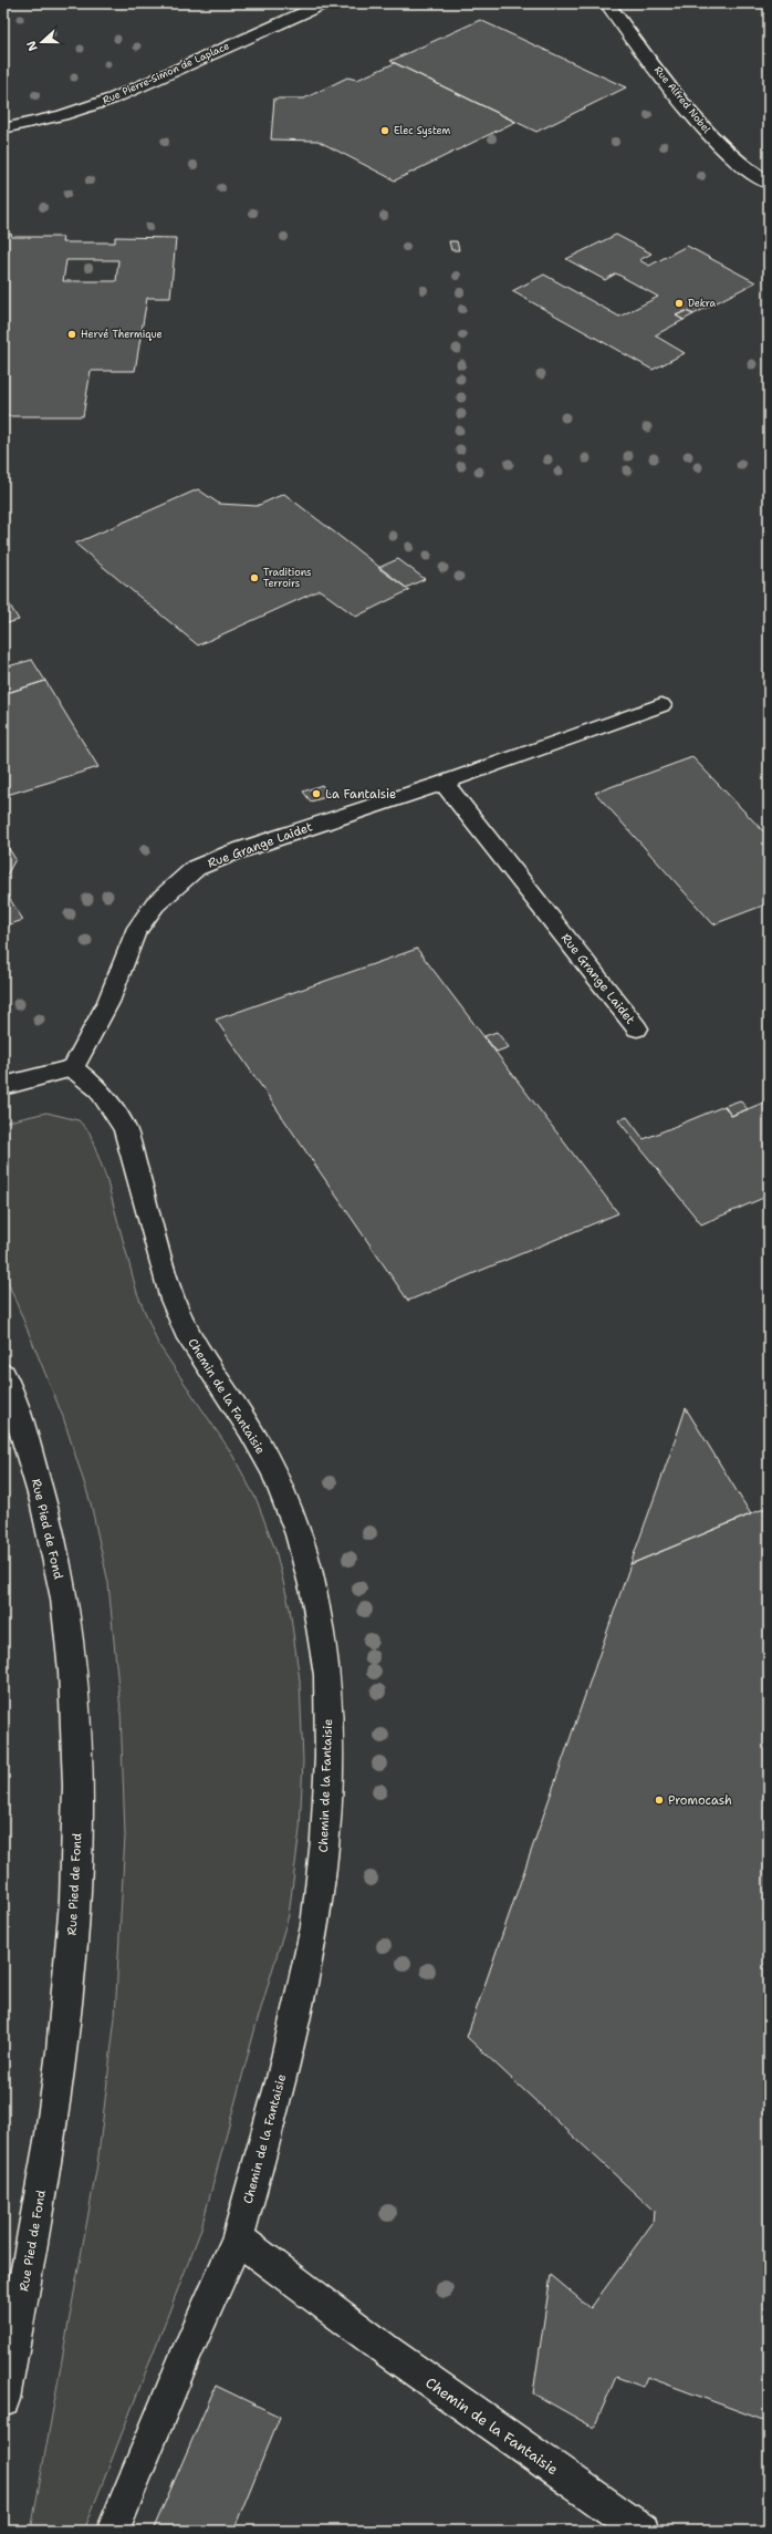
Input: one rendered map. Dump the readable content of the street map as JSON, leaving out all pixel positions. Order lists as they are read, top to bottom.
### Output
{
  "streets": {
    "street": [
      "Rue Pierre-Simon de Laplace",
      "Rue Alfred Nobel",
      "Rue Grange Laidet",
      "Chemin de la Fantaisie",
      "Rue Pied de Fond"
    ]
  },
  "crossings": [
    ["Rue Grange Laidet", "Chemin de la Fantaisie"]
  ],
  "places": [
    "Elec System",
    "Dekra",
    "Hervé Thermique",
    "Traditions Terroirs",
    "La Fantaisie",
    "Promocash"
  ],
  "north": "left"
}
